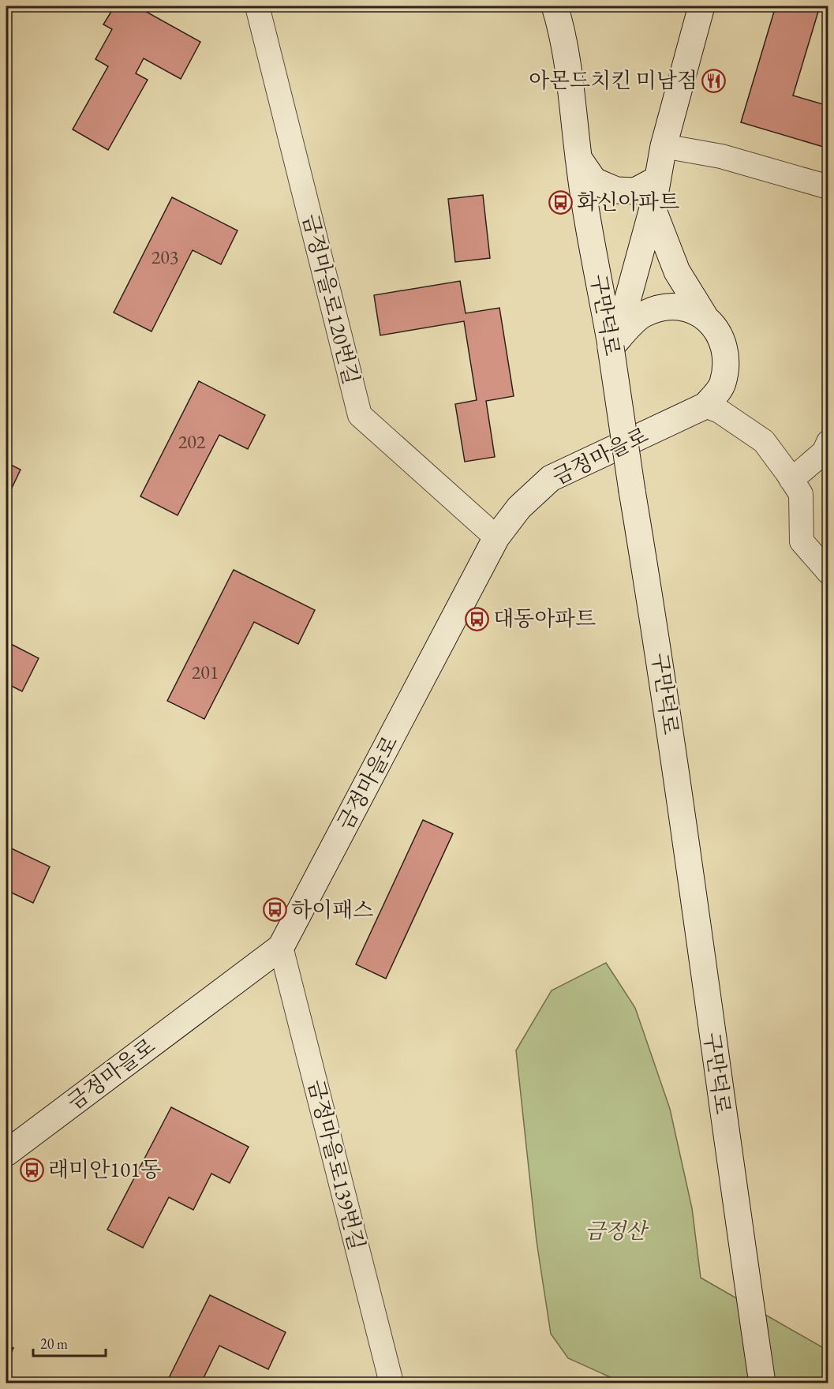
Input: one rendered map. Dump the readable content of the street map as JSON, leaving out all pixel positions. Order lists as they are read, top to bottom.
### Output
{
  "streets": {
    "main road": ["구만덕로", "금정마을로"],
    "street": ["금정마을로120번길", "금정마을로139번길"]
  },
  "crossings": [
    ["금정마을로120번길", "금정마을로"],
    ["금정마을로", "금정마을로139번길"]
  ],
  "parks": ["금정산"],
  "places": {
    "restaurant": ["아몬드치킨 미남점"],
    "bus stop": [
      "화신아파트",
      "대동아파트",
      "하이패스",
      "래미안101동"
    ]
  },
  "house_numbers": ["203", "202", "201"],
  "scale_bar": "20 m"
}
